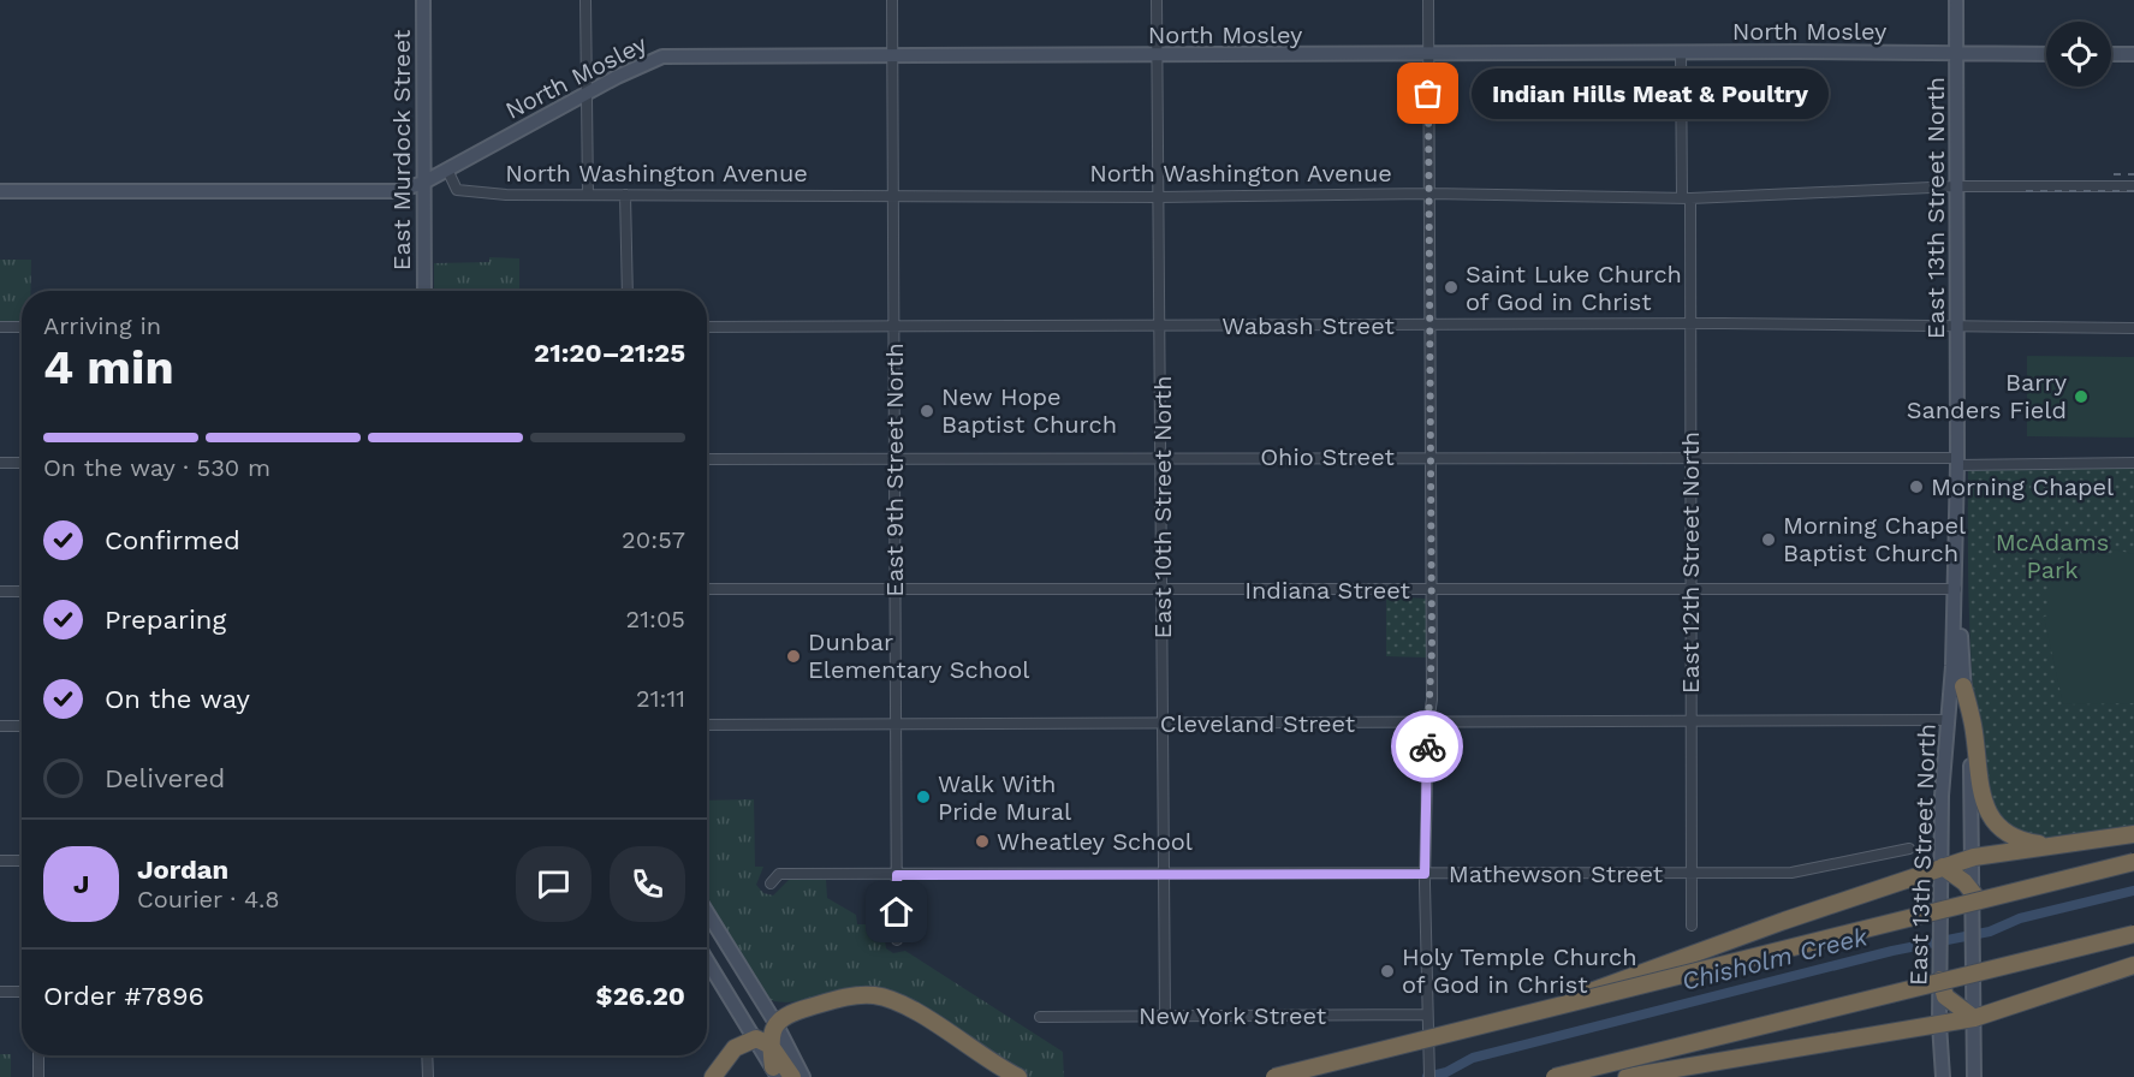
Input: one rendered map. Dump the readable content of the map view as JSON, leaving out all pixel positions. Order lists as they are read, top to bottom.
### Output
{
  "streets": {
    "street": [
      "North Mosley",
      "East Murdock Street",
      "North Washington Avenue",
      "East 13th Street North",
      "Wabash Street",
      "Ohio Street",
      "East 9th Street North",
      "East 10th Street North",
      "East 12th Street North",
      "Indiana Street",
      "Cleveland Street",
      "Mathewson Street",
      "New York Street"
    ]
  },
  "crossings": [
    ["North Mosley", "East Murdock Street"],
    ["North Mosley", "North Washington Avenue"],
    ["North Mosley", "East 13th Street North"],
    ["North Mosley", "East 9th Street North"],
    ["North Mosley", "East 10th Street North"],
    ["North Mosley", "East 12th Street North"],
    ["North Washington Avenue", "East 13th Street North"],
    ["North Washington Avenue", "East 9th Street North"],
    ["North Washington Avenue", "East 10th Street North"],
    ["North Washington Avenue", "East 12th Street North"],
    ["East 13th Street North", "Wabash Street"],
    ["East 13th Street North", "Ohio Street"],
    ["East 13th Street North", "Indiana Street"],
    ["East 13th Street North", "Cleveland Street"],
    ["Wabash Street", "East 9th Street North"],
    ["Wabash Street", "East 10th Street North"],
    ["Wabash Street", "East 12th Street North"],
    ["Ohio Street", "East 9th Street North"],
    ["Ohio Street", "East 10th Street North"],
    ["Ohio Street", "East 12th Street North"],
    ["East 9th Street North", "Indiana Street"],
    ["East 9th Street North", "Cleveland Street"],
    ["East 9th Street North", "Mathewson Street"],
    ["East 10th Street North", "Indiana Street"],
    ["East 10th Street North", "Cleveland Street"],
    ["East 10th Street North", "Mathewson Street"],
    ["East 10th Street North", "New York Street"],
    ["East 12th Street North", "Indiana Street"],
    ["East 12th Street North", "Cleveland Street"],
    ["East 12th Street North", "Mathewson Street"]
  ],
  "water": ["Chisholm Creek"],
  "parks": ["McAdams Park"],
  "places": [
    "Indian Hills Meat & Poultry",
    "Saint Luke Church of God in Christ",
    "Barry Sanders Field",
    "New Hope Baptist Church",
    "Morning Chapel",
    "Morning Chapel Baptist Church",
    "Dunbar Elementary School",
    "Walk With Pride Mural",
    "Wheatley School",
    "Holy Temple Church of God in Christ"
  ],
  "page": {
    "bubble": "Indian Hills Meat & Poultry",
    "heading": ["4 min", "Arriving in", "21:20–21:25"],
    "panel": [
      "Jordan",
      "Courier · 4.8",
      "Order #7896",
      "$26.20"
    ],
    "bar": "On the way · 530 m",
    "list": [
      ["Confirmed", "20:57"],
      ["Preparing", "21:05"],
      ["On the way", "21:11"],
      "Delivered"
    ],
    "round": "J"
  }
}
